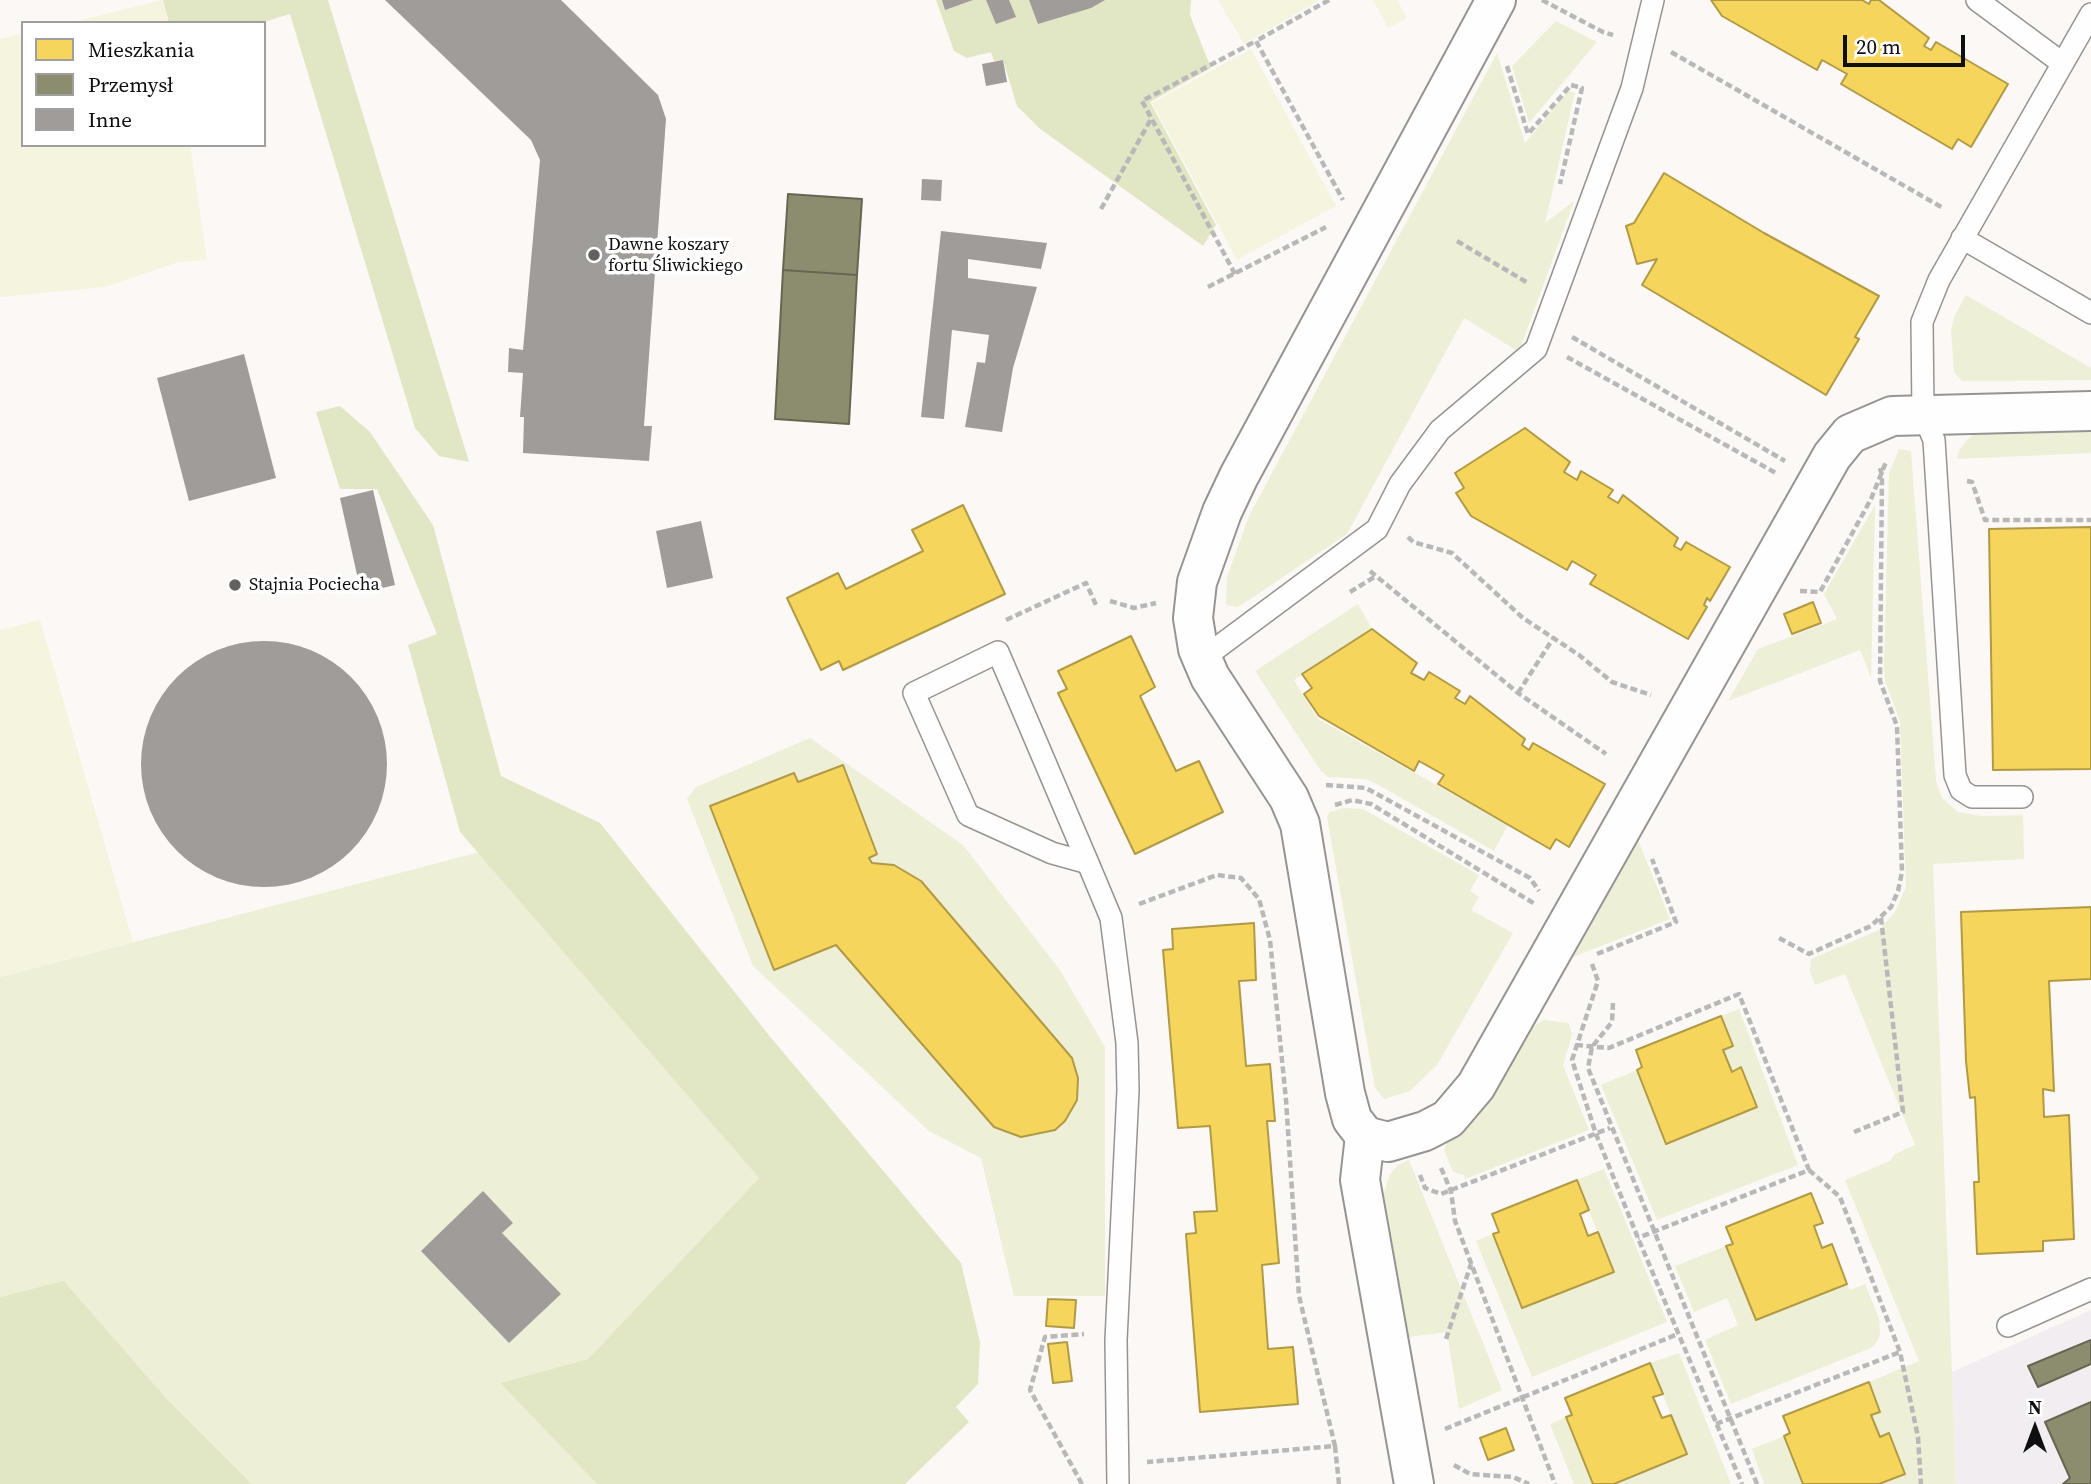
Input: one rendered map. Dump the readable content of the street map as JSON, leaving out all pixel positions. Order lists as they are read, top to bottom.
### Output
{
  "places": ["Dawne koszary fortu Śliwickiego", "Stajnia Pociecha"],
  "legend": ["Mieszkania", "Przemysł", "Inne"],
  "scale_bar": "20 m",
  "north": "top"
}
